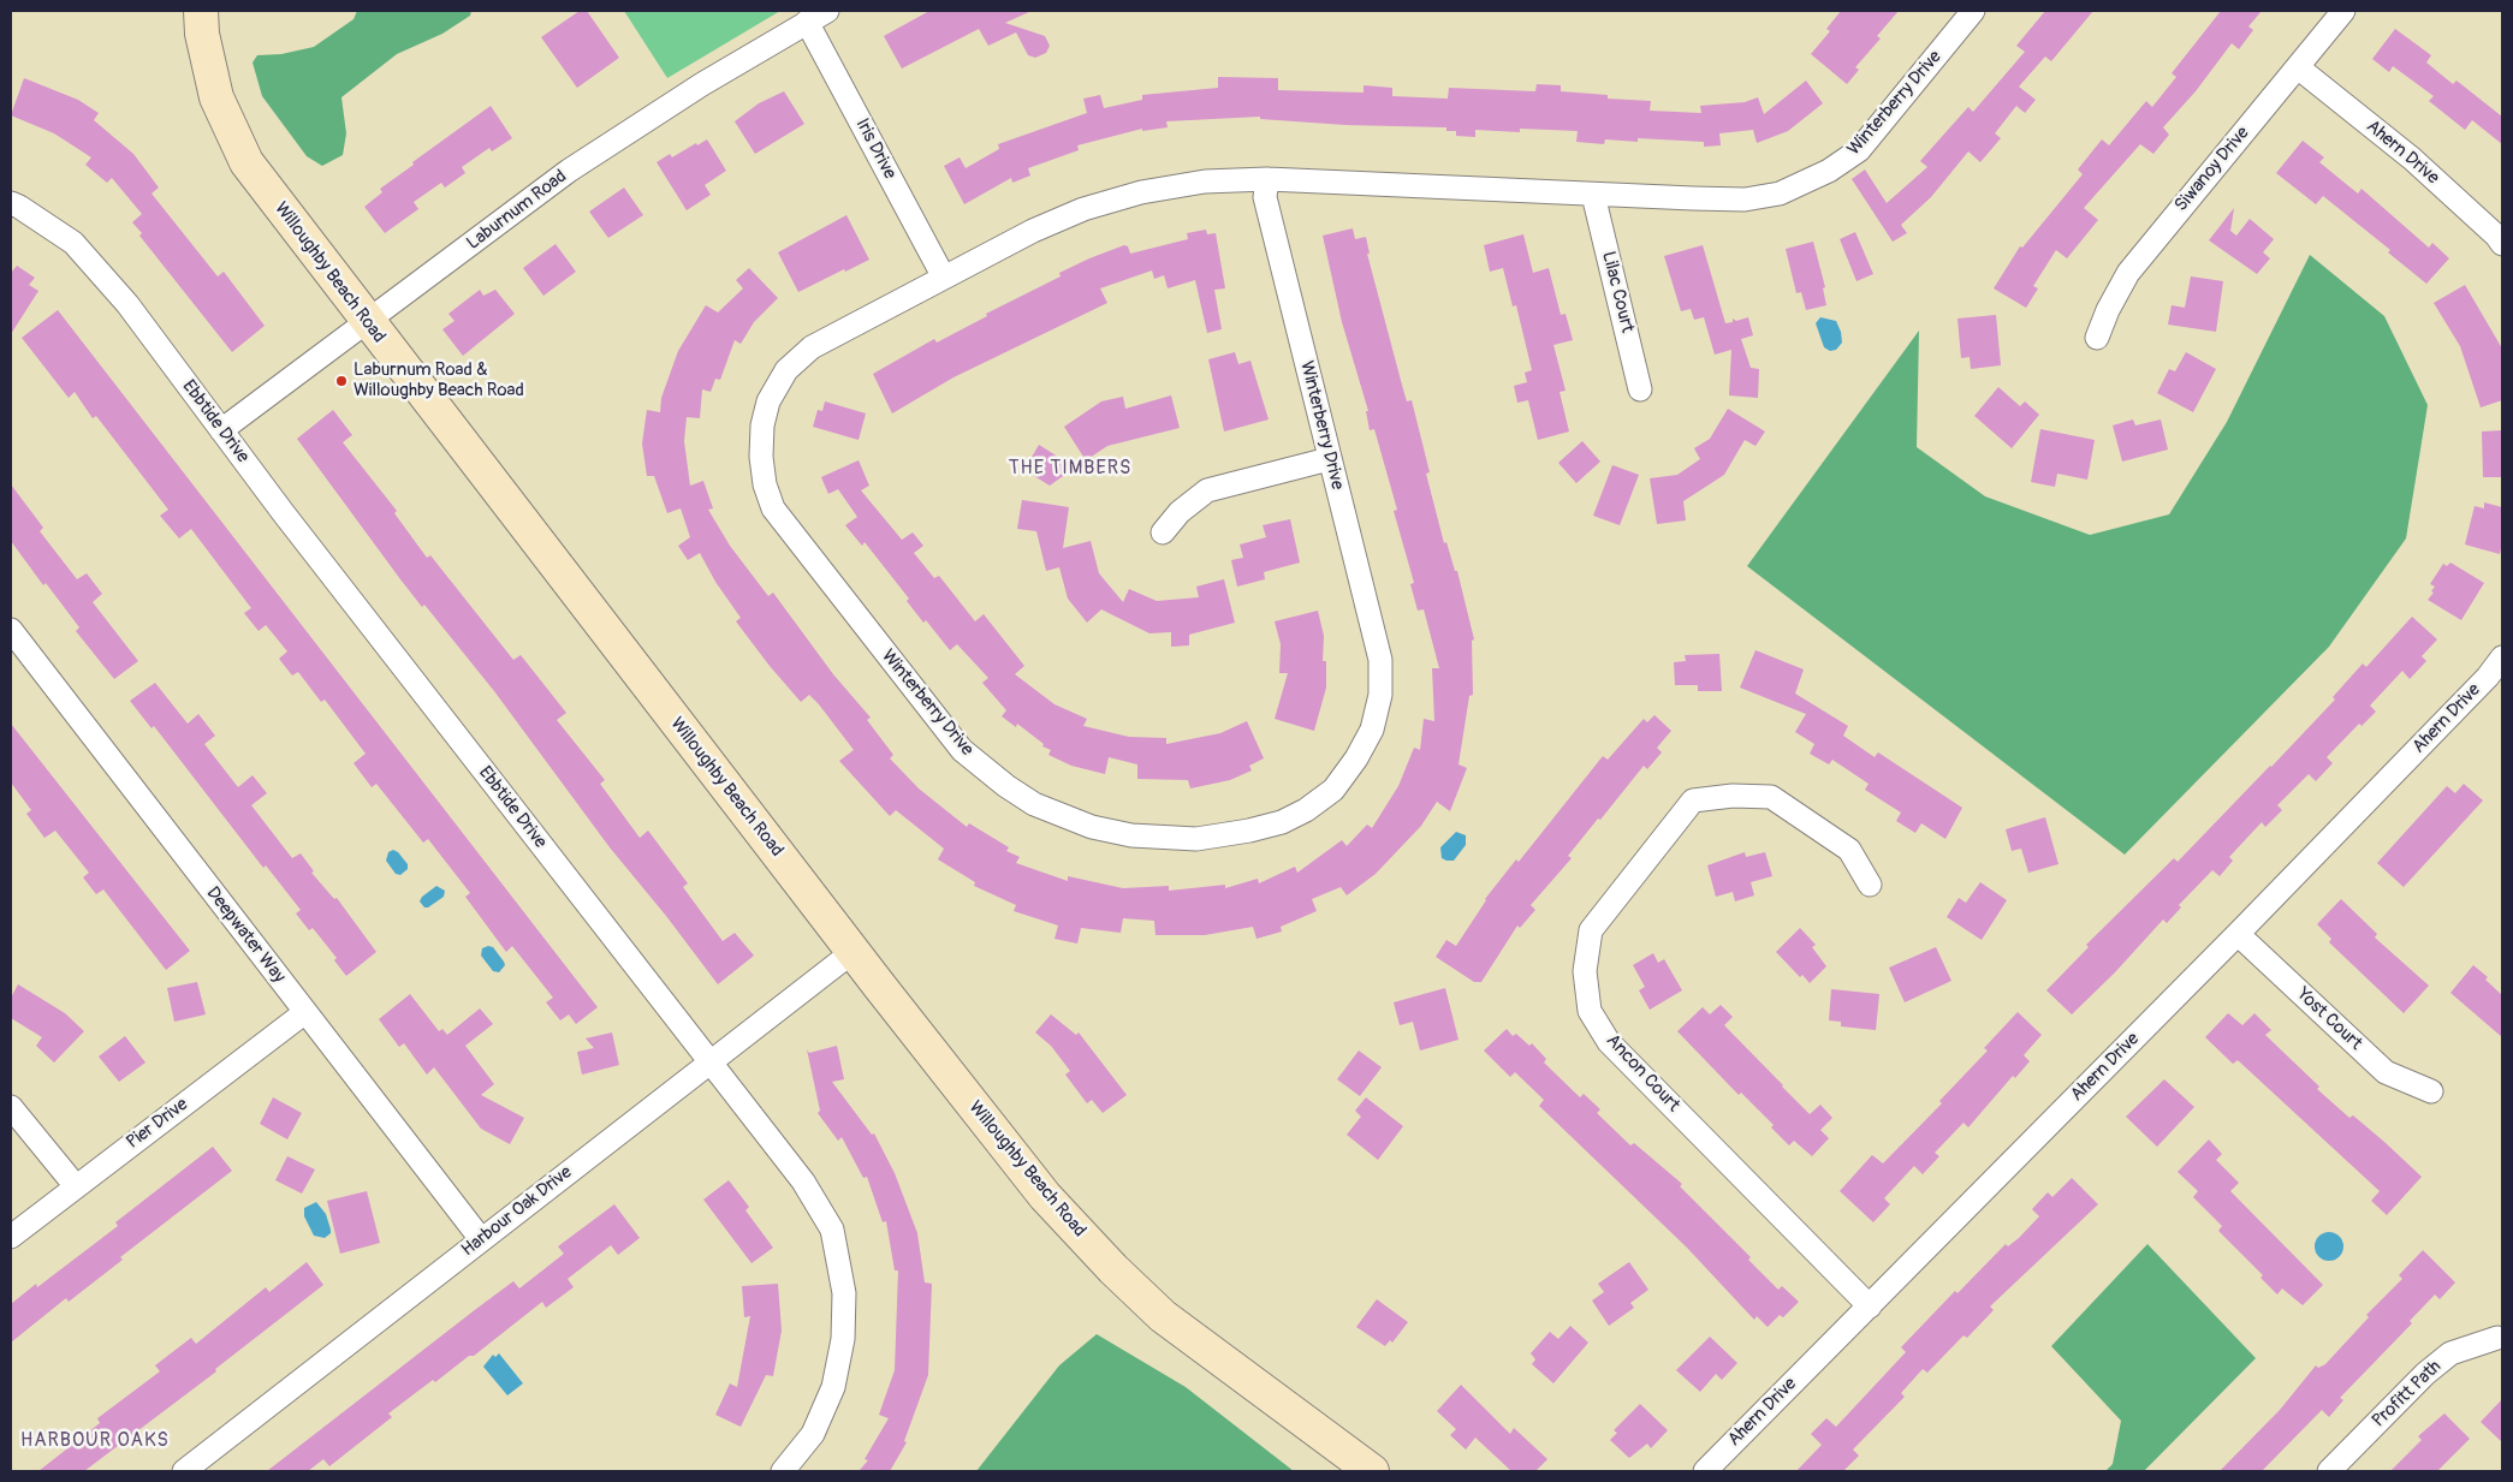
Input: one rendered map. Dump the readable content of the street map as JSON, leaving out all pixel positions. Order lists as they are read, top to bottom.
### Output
{
  "streets": {
    "street": [
      "Winterberry Drive",
      "Iris Drive",
      "Ahern Drive",
      "Siwanoy Drive",
      "Laburnum Road",
      "Willoughby Beach Road",
      "Lilac Court",
      "Ebbtide Drive",
      "Deepwater Way",
      "Yost Court",
      "Ancon Court",
      "Pier Drive",
      "Harbour Oak Drive",
      "Profitt Path"
    ]
  },
  "crossings": [
    ["Winterberry Drive", "Iris Drive"],
    ["Winterberry Drive", "Lilac Court"],
    ["Iris Drive", "Laburnum Road"],
    ["Ahern Drive", "Siwanoy Drive"],
    ["Ahern Drive", "Yost Court"],
    ["Ahern Drive", "Ancon Court"],
    ["Laburnum Road", "Willoughby Beach Road"],
    ["Laburnum Road", "Ebbtide Drive"],
    ["Willoughby Beach Road", "Harbour Oak Drive"],
    ["Ebbtide Drive", "Harbour Oak Drive"],
    ["Deepwater Way", "Pier Drive"],
    ["Deepwater Way", "Harbour Oak Drive"]
  ],
  "districts": ["THE TIMBERS", "HARBOUR OAKS"],
  "places": ["Laburnum Road & Willoughby Beach Road"]
}
